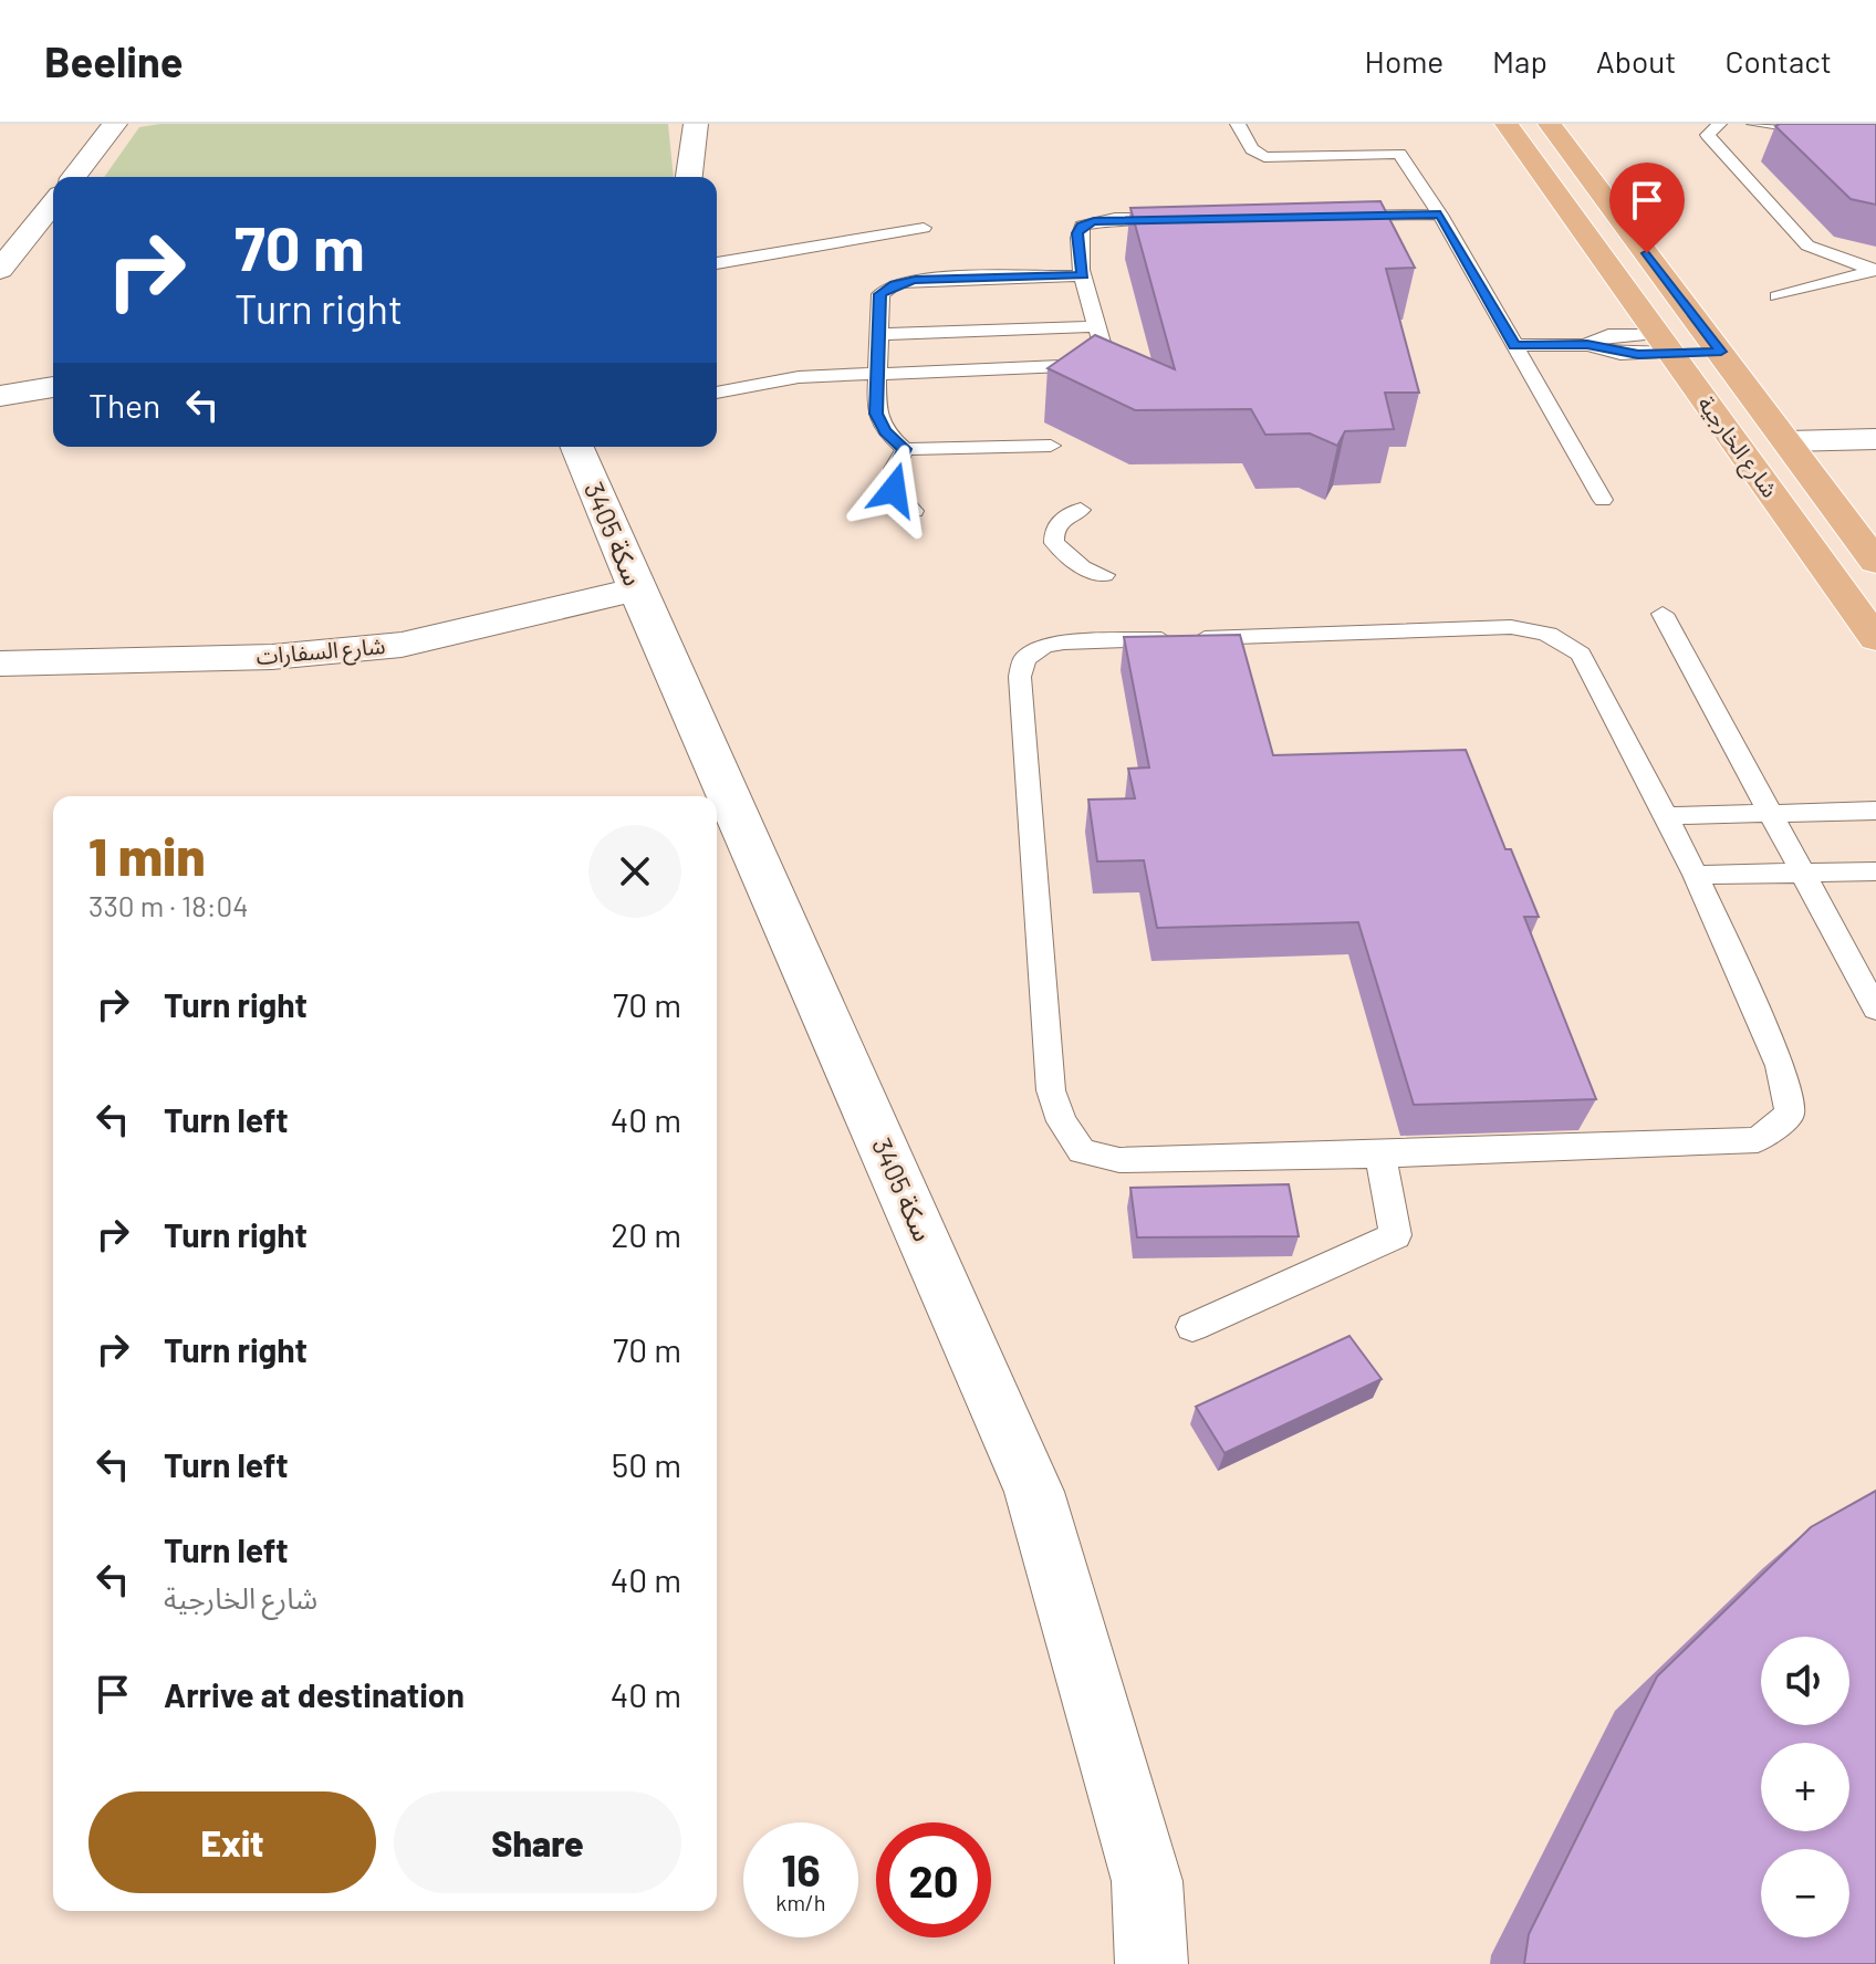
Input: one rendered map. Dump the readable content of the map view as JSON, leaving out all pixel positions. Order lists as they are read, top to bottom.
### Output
{
  "streets": {
    "main road": ["شارع الخارجية"],
    "street": ["سكة 3405", "شارع السفارات"]
  },
  "crossings": [
    ["سكة 3405", "شارع السفارات"]
  ],
  "page": {
    "header": "Beeline",
    "nav": [
      "Home",
      "Map",
      "About",
      "Contact"
    ],
    "turn": ["70 m", "Turn right"],
    "then": "Then",
    "heading": ["1 min", "330 m · 18:04"],
    "list": [
      {
        "name": "Turn right",
        "value": "70 m"
      },
      {
        "name": "Turn left",
        "value": "40 m"
      },
      {
        "name": "Turn right",
        "value": "20 m"
      },
      {
        "name": "Turn right",
        "value": "70 m"
      },
      {
        "name": "Turn left",
        "value": "50 m"
      },
      {
        "name": "Turn left",
        "note": "شارع الخارجية",
        "value": "40 m"
      },
      {
        "name": "Arrive at destination",
        "value": "40 m"
      }
    ],
    "map_buttons": ["+", "−"],
    "buttons": ["Exit", "Share"],
    "speed": "16 km/h",
    "limit": "20"
  }
}
